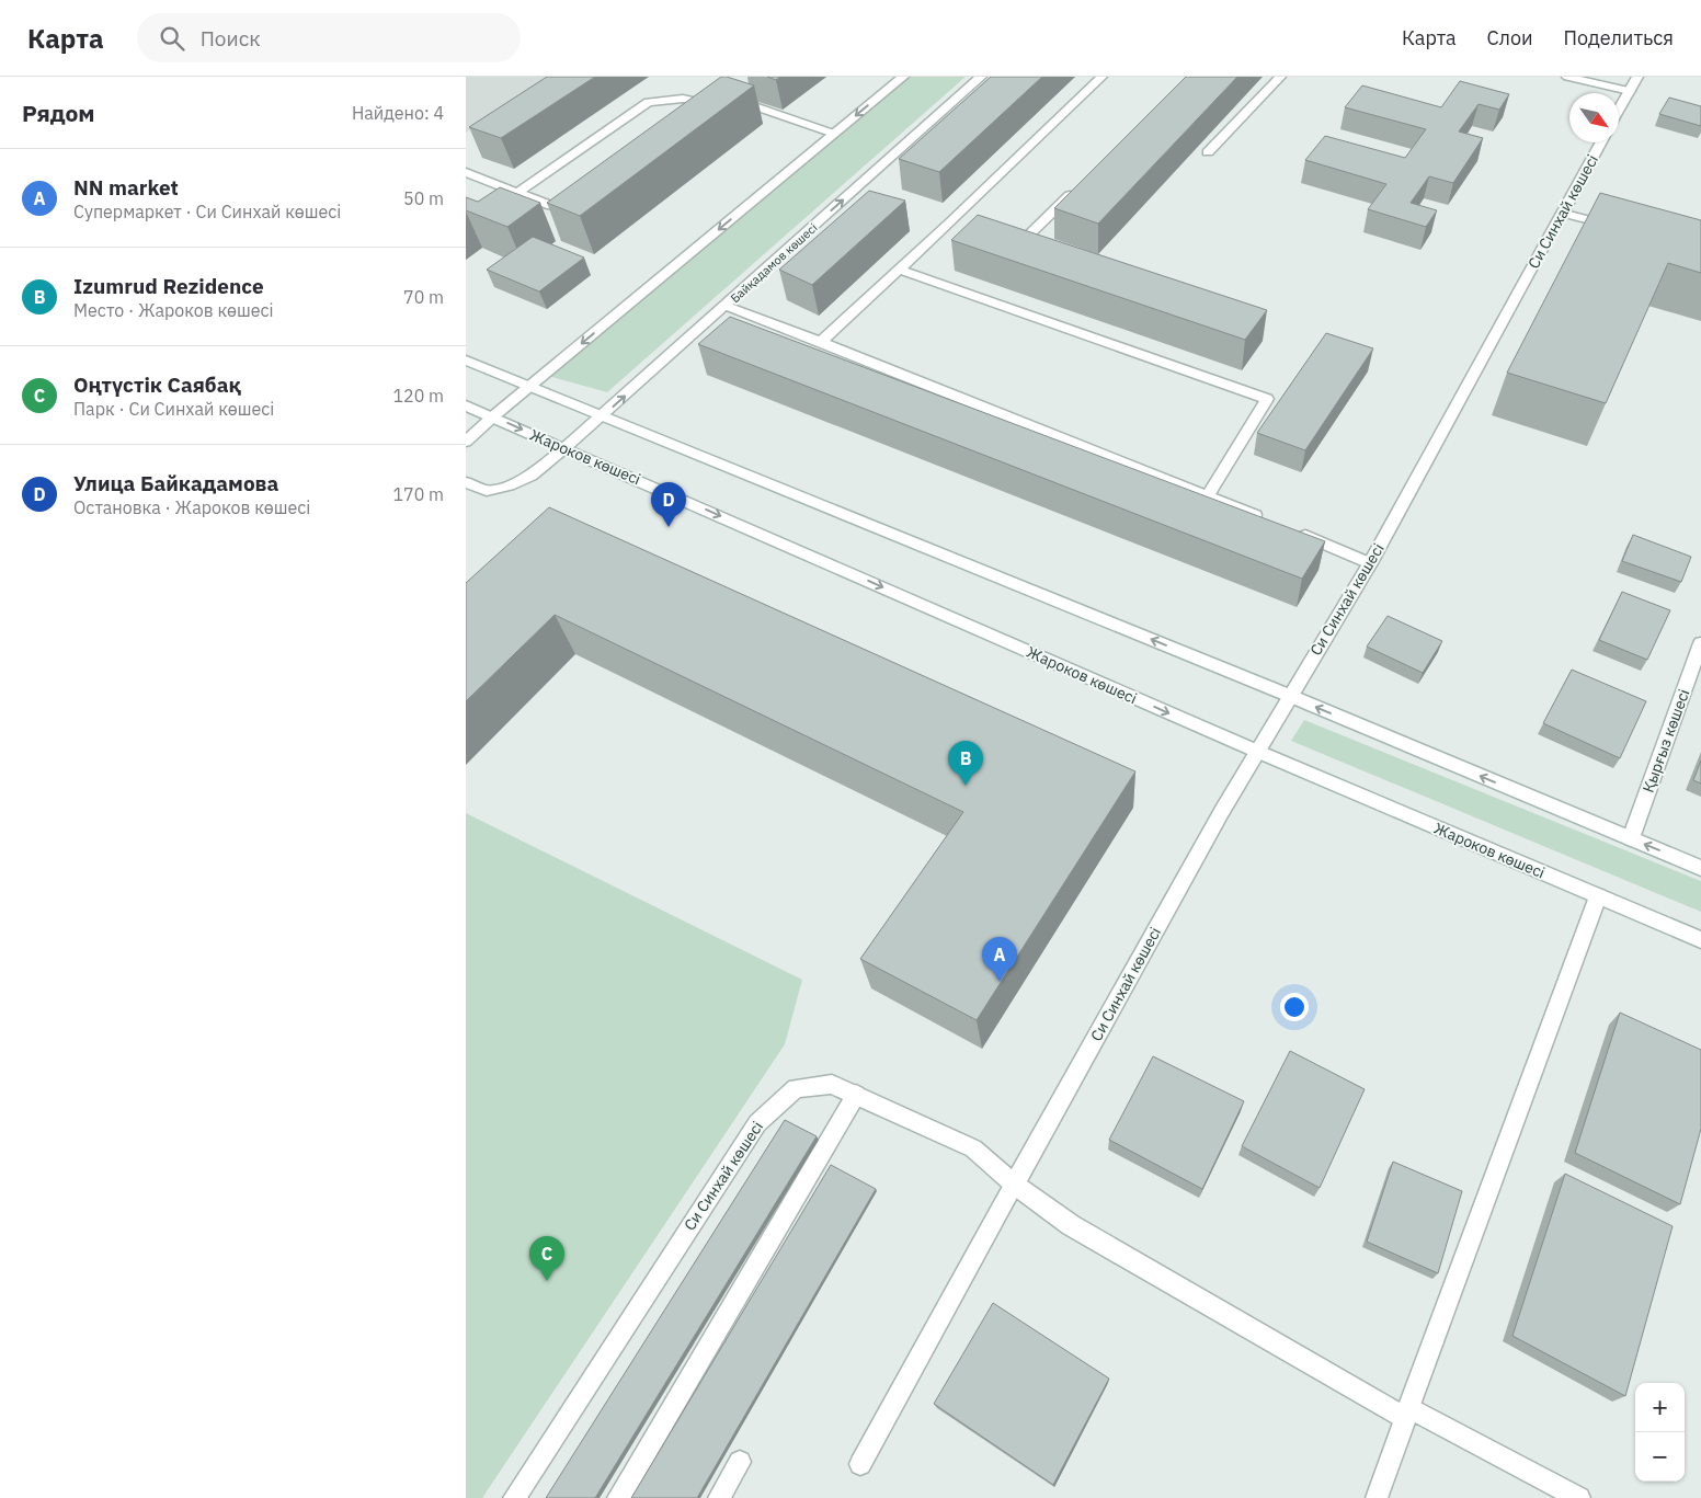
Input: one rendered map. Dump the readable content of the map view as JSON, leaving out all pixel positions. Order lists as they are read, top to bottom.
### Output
{
  "streets": {
    "street": [
      "Си Синхай көшесі",
      "Байқадамов көшесі",
      "Жароков көшесі",
      "Қырғыз көшесі"
    ]
  },
  "crossings": [
    ["Си Синхай көшесі", "Жароков көшесі"],
    ["Байқадамов көшесі", "Жароков көшесі"]
  ],
  "north": "bottom right",
  "page": {
    "header": "Карта",
    "search": "Поиск",
    "nav": ["Карта", "Слои", "Поделиться"],
    "heading": ["Рядом", "Найдено: 4"],
    "list": [
      {
        "mark": "A",
        "name": "NN market",
        "note": "Супермаркет · Си Синхай көшесі",
        "value": "50 m"
      },
      {
        "mark": "B",
        "name": "Izumrud Rezidence",
        "note": "Место · Жароков көшесі",
        "value": "70 m"
      },
      {
        "mark": "C",
        "name": "Оңтүстік Саябақ",
        "note": "Парк · Си Синхай көшесі",
        "value": "120 m"
      },
      {
        "mark": "D",
        "name": "Улица Байкадамова",
        "note": "Остановка · Жароков көшесі",
        "value": "170 m"
      }
    ],
    "pins": [
      "D",
      "B",
      "A",
      "C"
    ],
    "map_buttons": ["+", "−"]
  }
}
